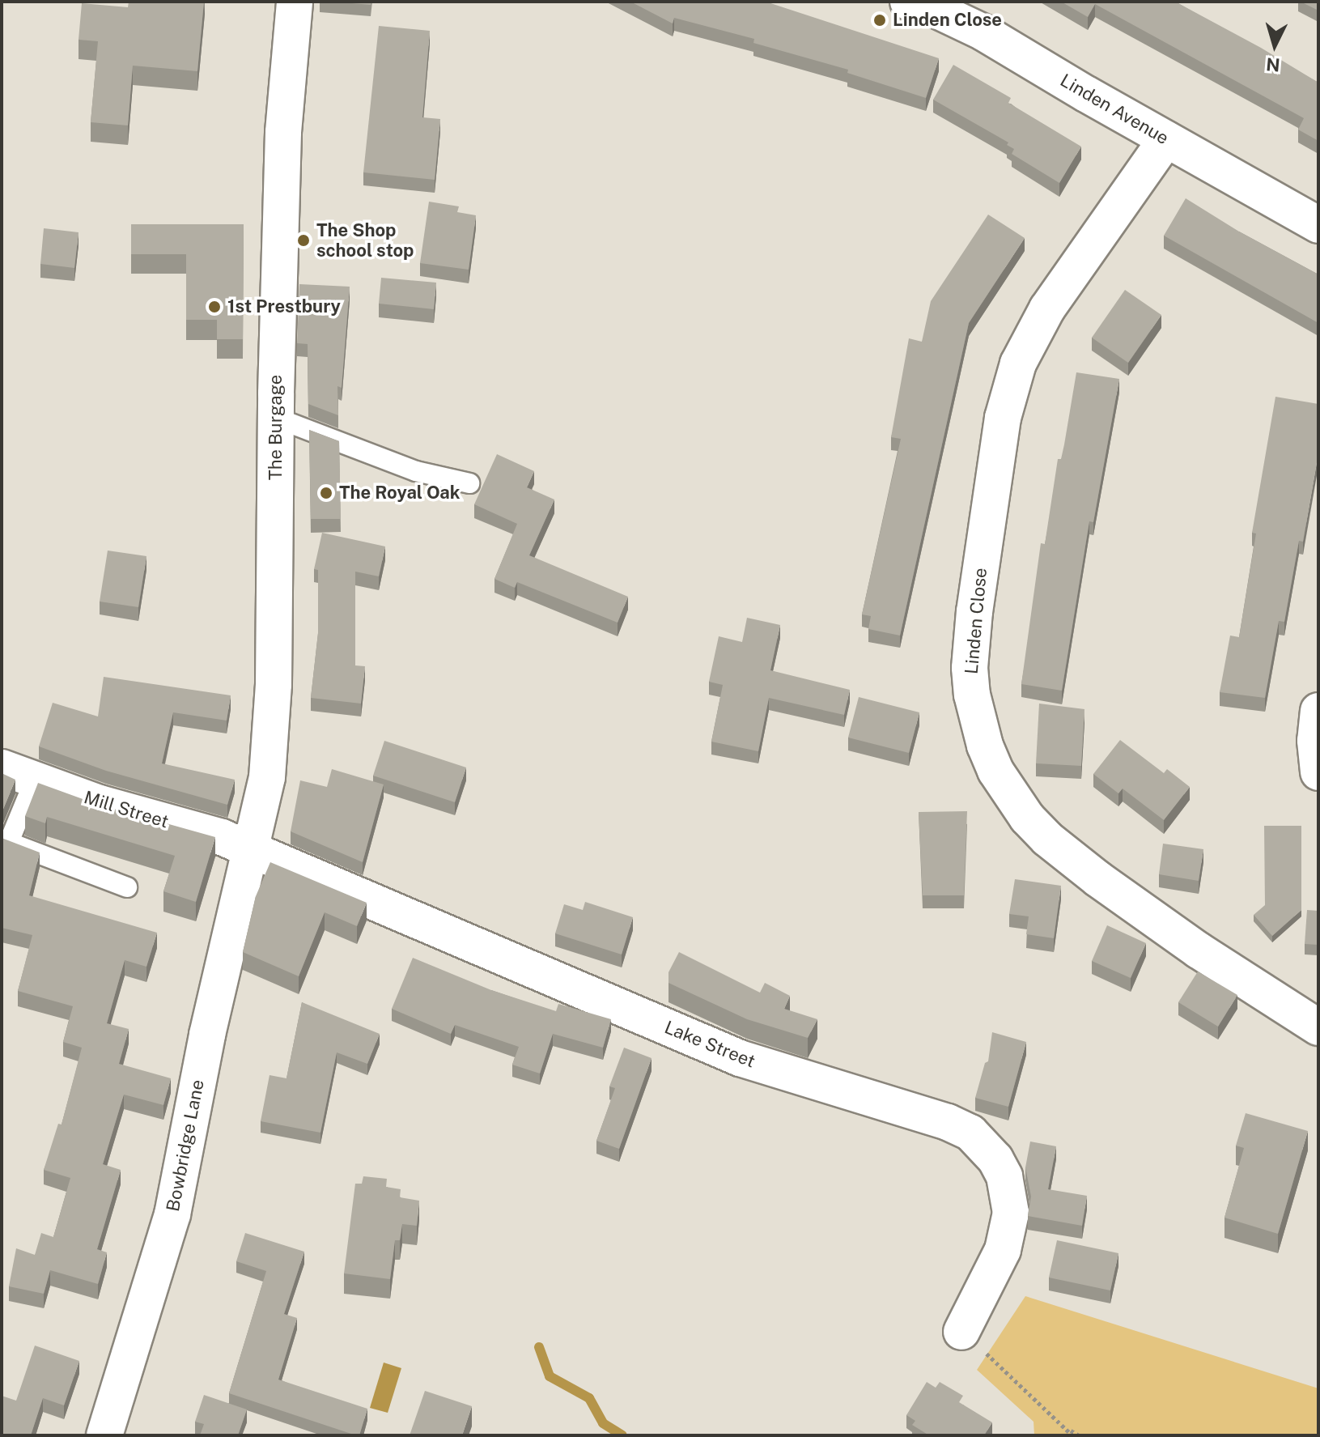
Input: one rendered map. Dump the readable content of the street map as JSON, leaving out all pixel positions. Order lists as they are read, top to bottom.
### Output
{
  "streets": {
    "street": [
      "Linden Avenue",
      "The Burgage",
      "Linden Close",
      "Mill Street",
      "Lake Street",
      "Bowbridge Lane"
    ]
  },
  "crossings": [
    ["Linden Avenue", "Linden Close"],
    ["The Burgage", "Mill Street"],
    ["The Burgage", "Lake Street"],
    ["The Burgage", "Bowbridge Lane"],
    ["Mill Street", "Lake Street"],
    ["Mill Street", "Bowbridge Lane"],
    ["Lake Street", "Bowbridge Lane"]
  ],
  "places": [
    "Linden Close",
    "The Shop school stop",
    "1st Prestbury",
    "The Royal Oak"
  ],
  "north": "bottom"
}
